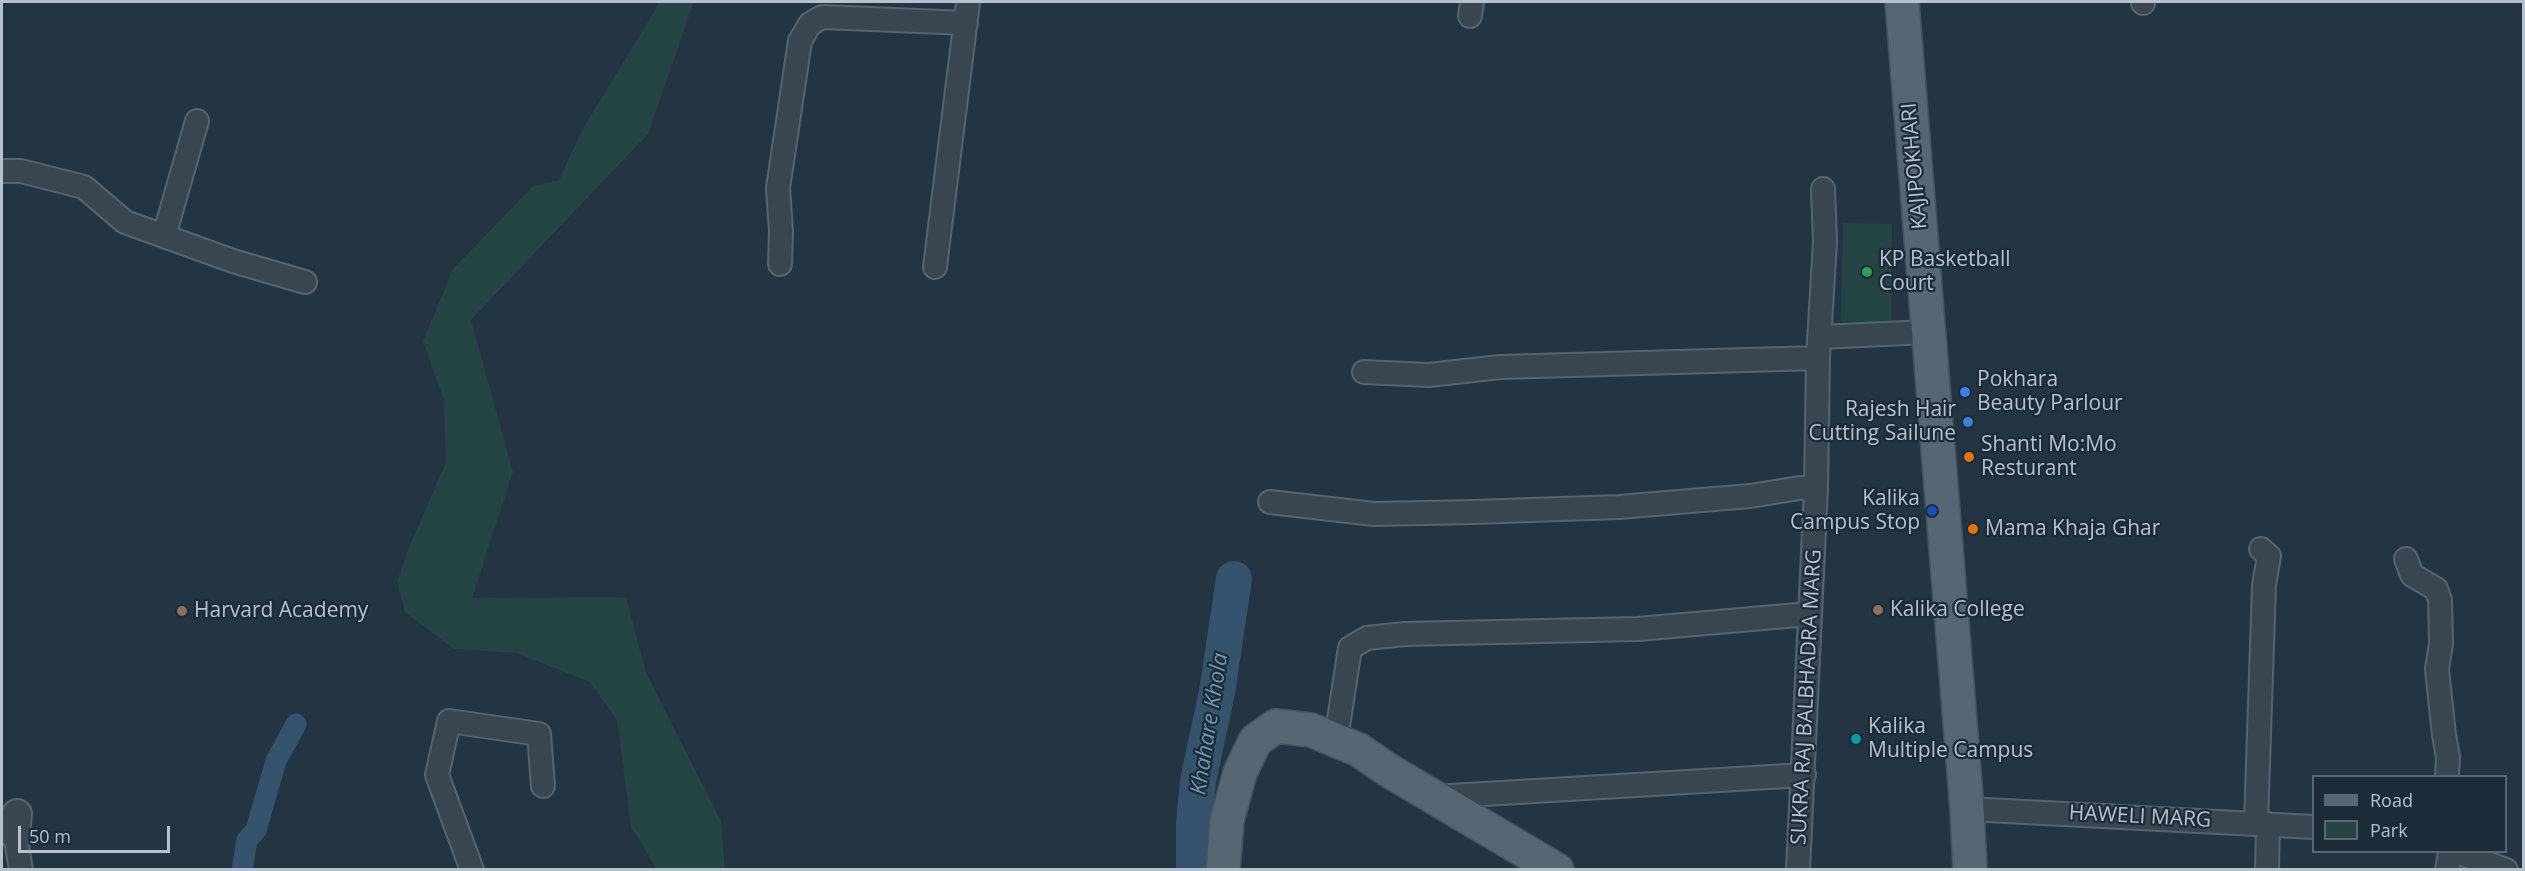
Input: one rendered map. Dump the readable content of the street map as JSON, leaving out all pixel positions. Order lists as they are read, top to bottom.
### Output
{
  "streets": {
    "main road": ["KAJIPOKHARI"],
    "street": ["SUKRA RAJ BALBHADRA MARG", "HAWELI MARG"]
  },
  "crossings": [
    ["KAJIPOKHARI", "HAWELI MARG"]
  ],
  "water": ["Khahare Khola"],
  "places": [
    "KP Basketball Court",
    "Pokhara Beauty Parlour",
    "Rajesh Hair Cutting Sailune",
    "Shanti Mo:Mo Resturant",
    "Kalika Campus Stop",
    "Mama Khaja Ghar",
    "Kalika College",
    "Harvard Academy",
    "Kalika Multiple Campus"
  ],
  "legend": ["Road", "Park"],
  "scale_bar": "50 m"
}
